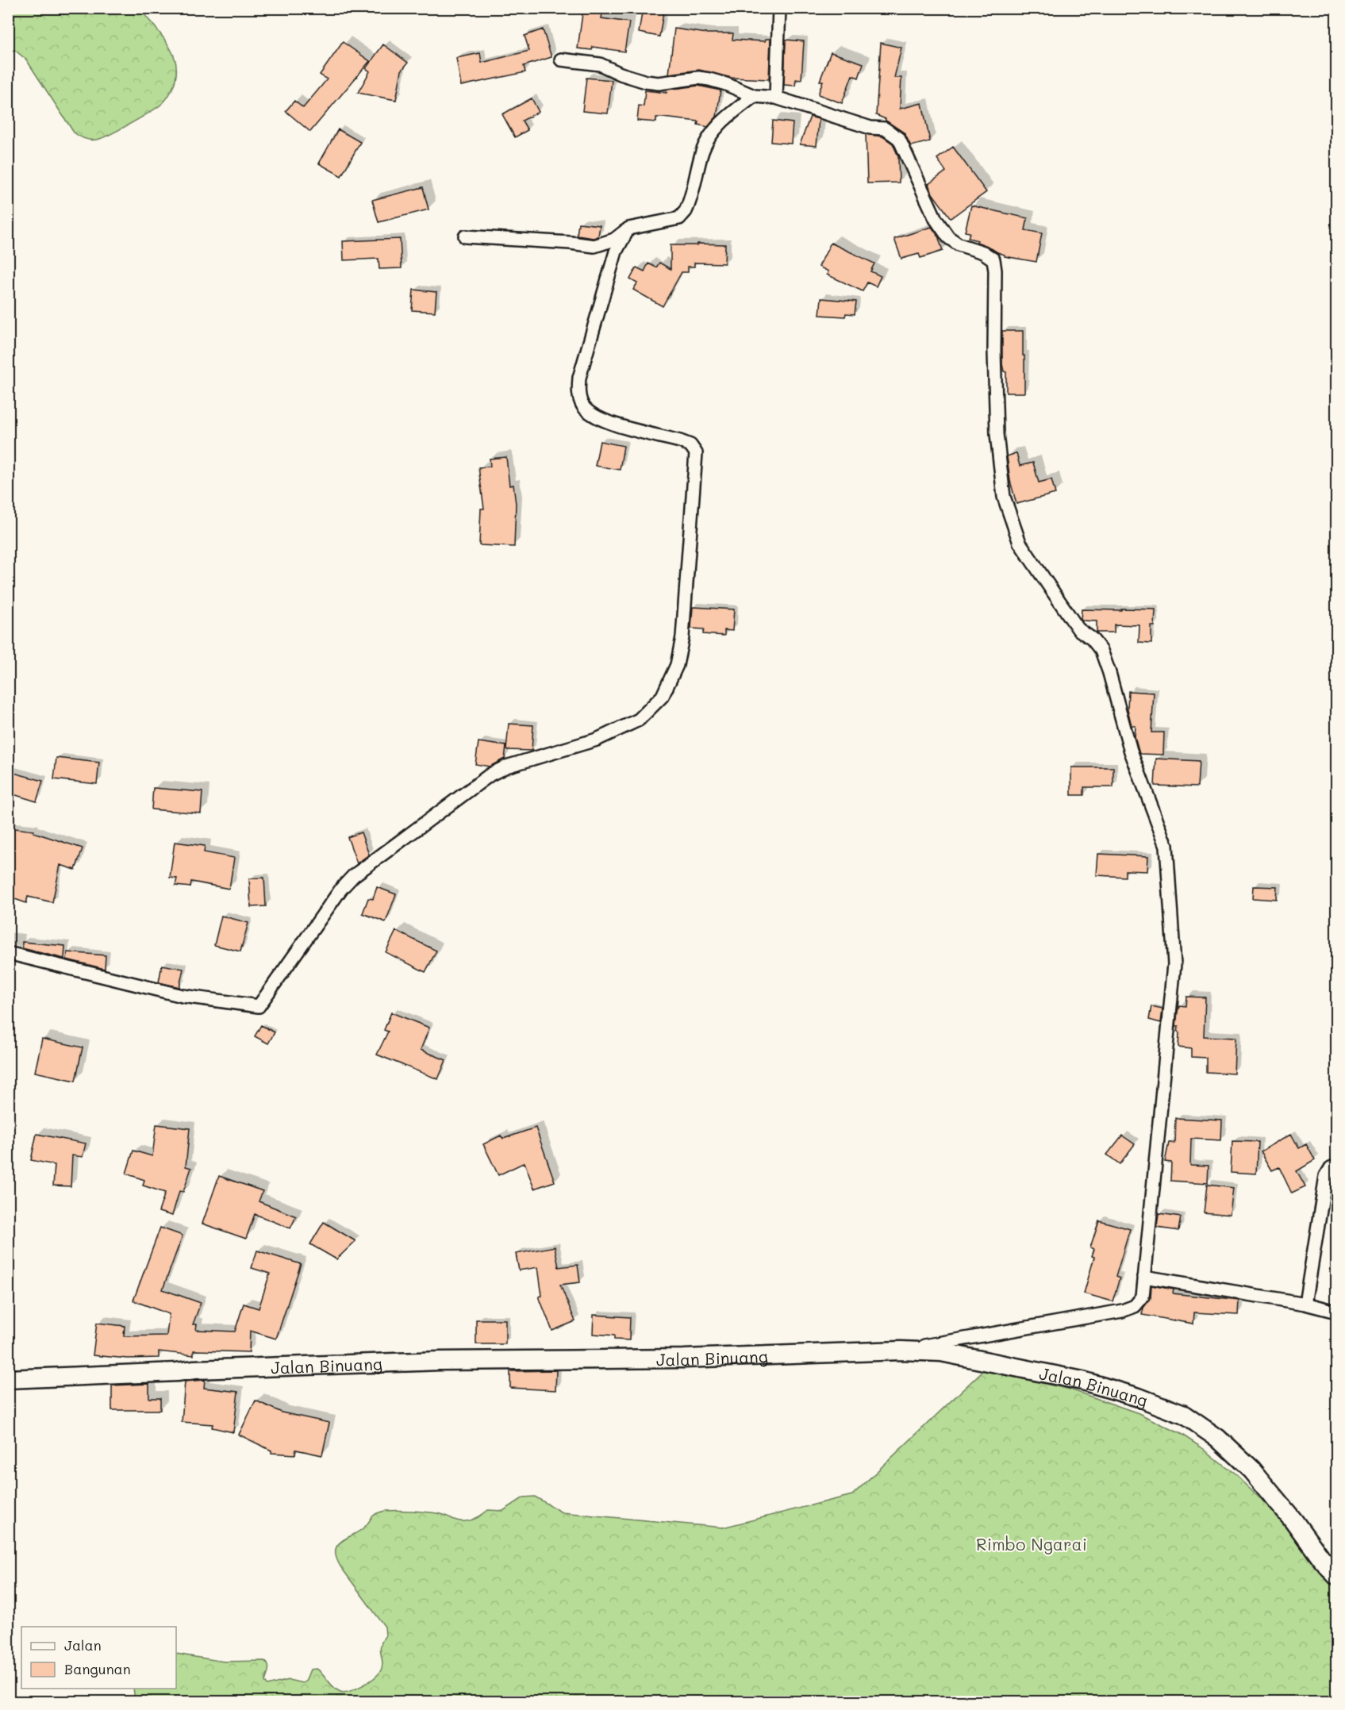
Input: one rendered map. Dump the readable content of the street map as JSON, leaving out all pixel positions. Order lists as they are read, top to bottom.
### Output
{
  "streets": {
    "main road": ["Jalan Binuang"]
  },
  "parks": ["Rimbo Ngarai"],
  "legend": ["Jalan", "Bangunan"]
}
